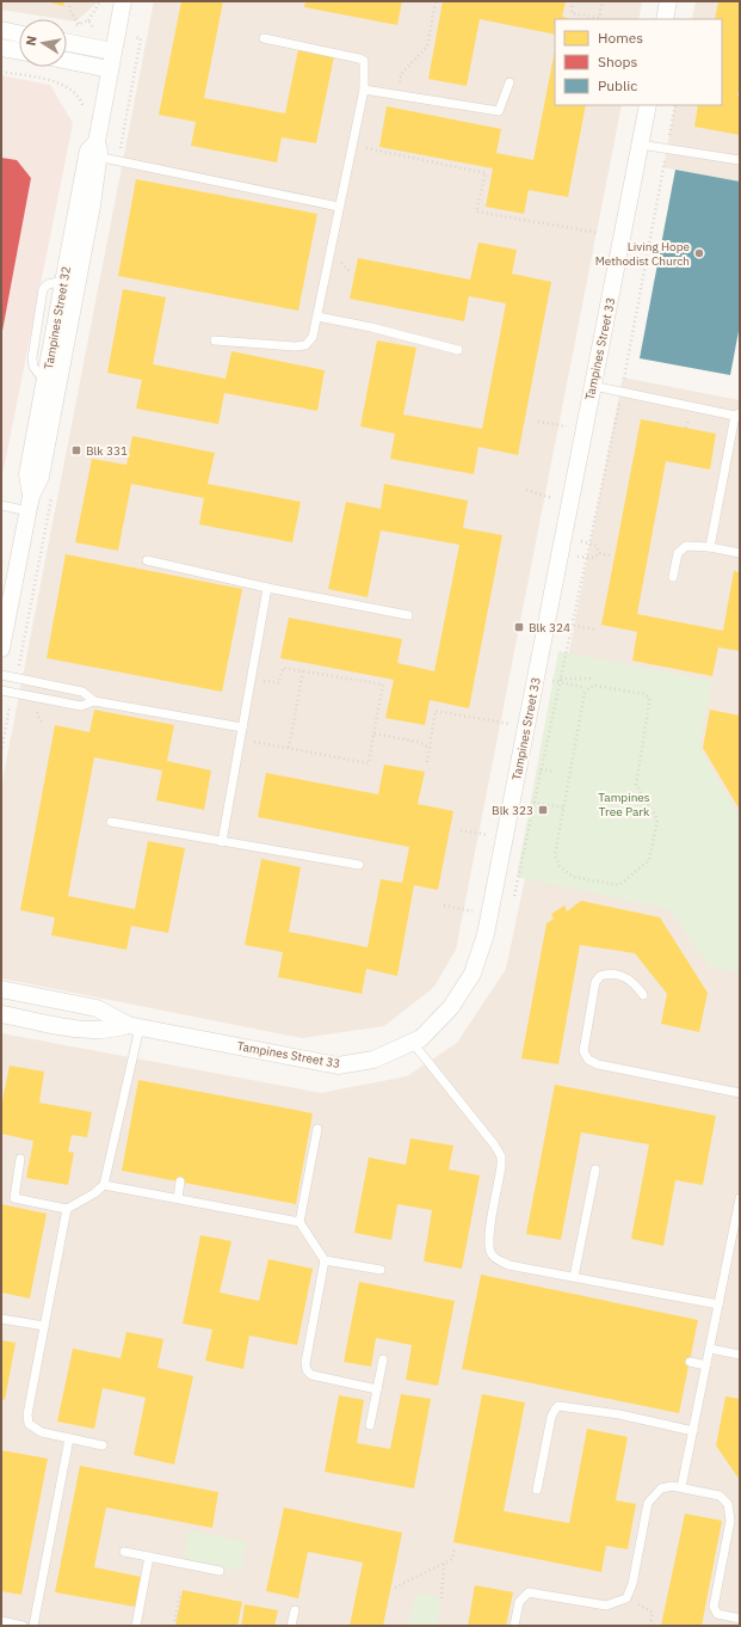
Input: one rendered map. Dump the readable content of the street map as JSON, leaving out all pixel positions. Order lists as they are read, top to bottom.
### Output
{
  "streets": {
    "street": ["Tampines Street 32", "Tampines Street 33"]
  },
  "parks": ["Tampines Tree Park"],
  "places": {
    "other": ["Living Hope Methodist Church"],
    "transit": ["Blk 331", "Blk 324", "Blk 323"]
  },
  "legend": ["Homes", "Shops", "Public"],
  "north": "left"
}
